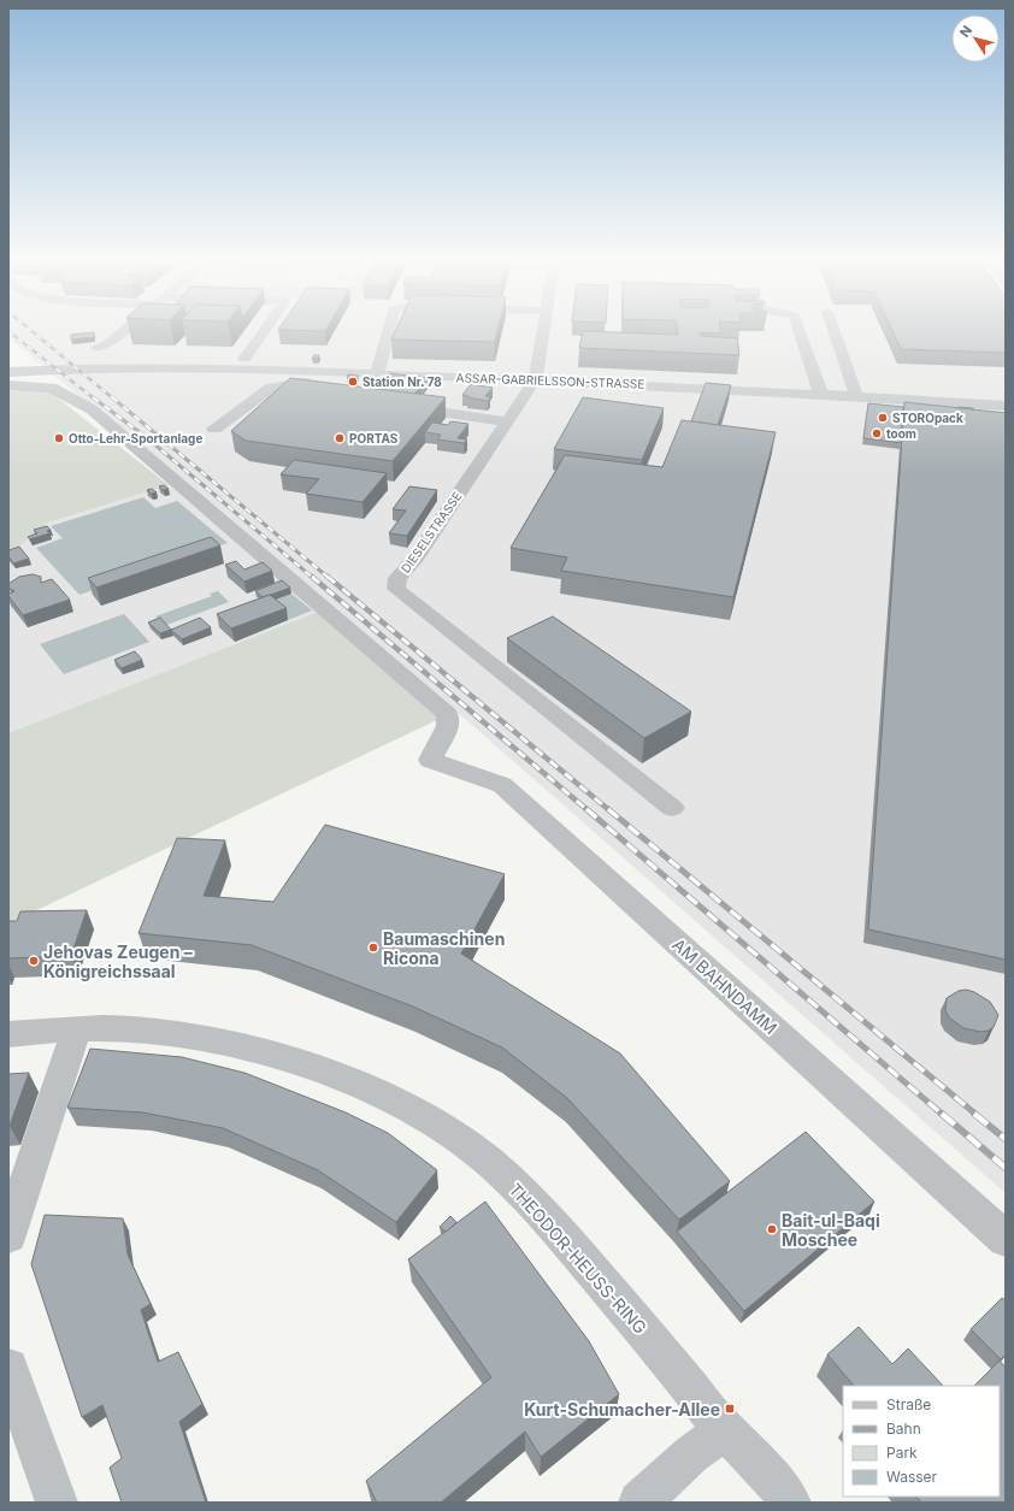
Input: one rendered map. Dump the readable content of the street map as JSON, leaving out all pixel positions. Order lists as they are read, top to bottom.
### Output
{
  "streets": {
    "street": [
      "ASSAR-GABRIELSSON-STRASSE",
      "DIESELSTRASSE",
      "AM BAHNDAMM",
      "THEODOR-HEUSS-RING"
    ]
  },
  "crossings": [
    ["ASSAR-GABRIELSSON-STRASSE", "DIESELSTRASSE"]
  ],
  "places": {
    "other": [
      "Station Nr. 78",
      "STOROpack",
      "toom",
      "Otto-Lehr-Sportanlage",
      "PORTAS",
      "Baumaschinen Ricona",
      "Jehovas Zeugen – Königreichssaal",
      "Bait-ul-Baqi Moschee"
    ],
    "transit": ["Kurt-Schumacher-Allee"]
  },
  "legend": [
    "Straße",
    "Bahn",
    "Park",
    "Wasser"
  ],
  "north": "top left"
}
